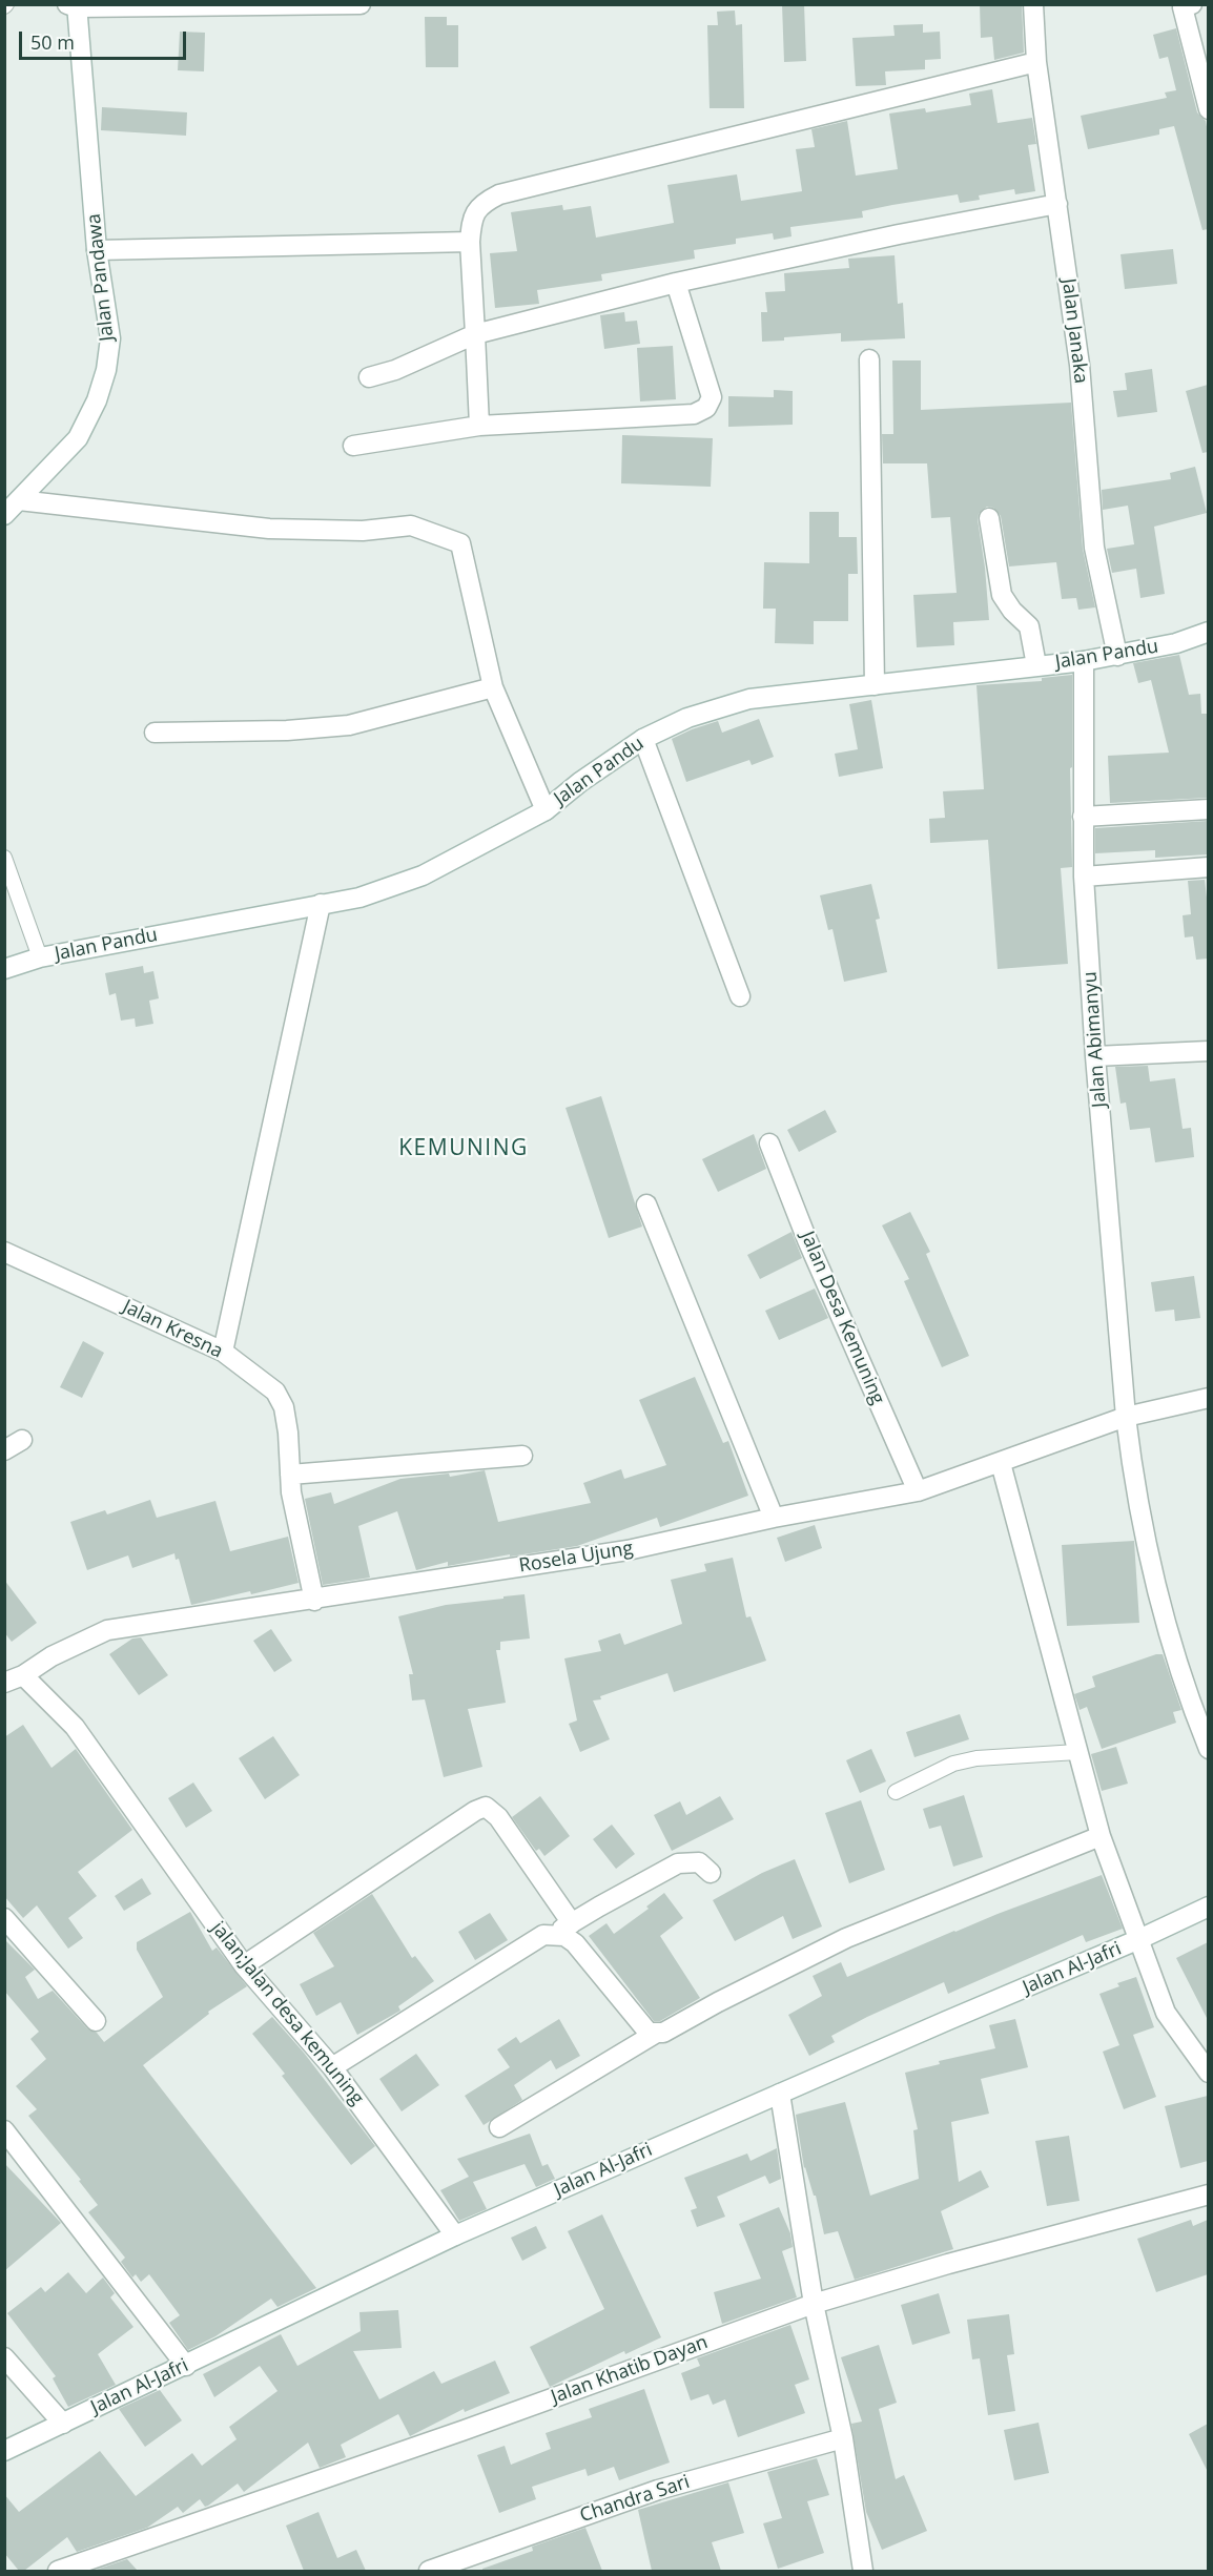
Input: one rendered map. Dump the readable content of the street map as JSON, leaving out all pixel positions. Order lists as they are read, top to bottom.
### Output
{
  "streets": {
    "street": [
      "Jalan Pandawa",
      "Jalan Janaka",
      "Jalan Pandu",
      "Jalan Abimanyu",
      "Jalan Desa Kemuning",
      "Jalan Kresna",
      "Rosela Ujung",
      "Jalan Al-Jafri",
      "jalan;Jalan desa kemuning",
      "Jalan Khatib Dayan",
      "Chandra Sari"
    ]
  },
  "crossings": [
    ["Jalan Janaka", "Jalan Pandu"],
    ["Jalan Pandu", "Jalan Abimanyu"],
    ["Jalan Abimanyu", "Rosela Ujung"],
    ["Jalan Desa Kemuning", "Rosela Ujung"],
    ["Jalan Kresna", "Rosela Ujung"],
    ["Rosela Ujung", "jalan;Jalan desa kemuning"],
    ["Jalan Al-Jafri", "jalan;Jalan desa kemuning"]
  ],
  "districts": ["KEMUNING"],
  "scale_bar": "50 m"
}
